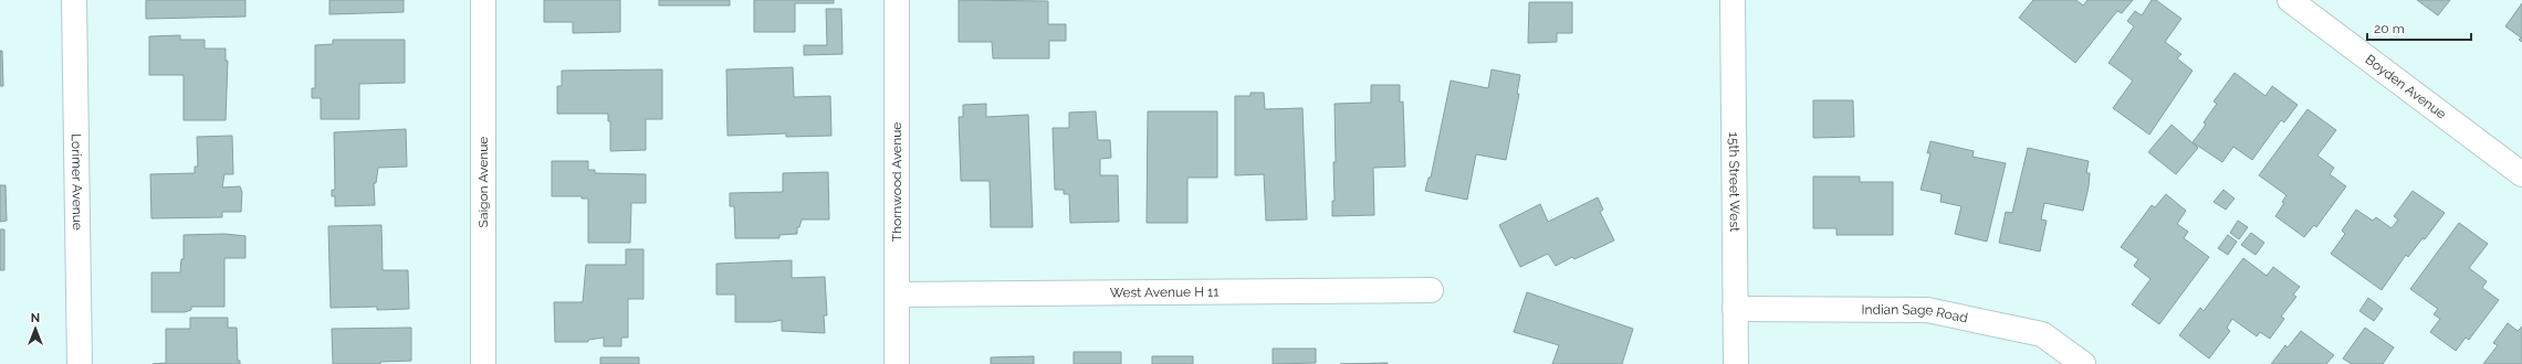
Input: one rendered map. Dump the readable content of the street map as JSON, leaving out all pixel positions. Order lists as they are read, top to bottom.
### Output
{
  "streets": {
    "street": [
      "Boyden Avenue",
      "Lorimer Avenue",
      "Saigon Avenue",
      "Thornwood Avenue",
      "15th Street West",
      "West Avenue H 11",
      "Indian Sage Road"
    ]
  },
  "crossings": [
    ["Thornwood Avenue", "West Avenue H 11"],
    ["15th Street West", "Indian Sage Road"]
  ],
  "scale_bar": "20 m",
  "north": "top"
}
